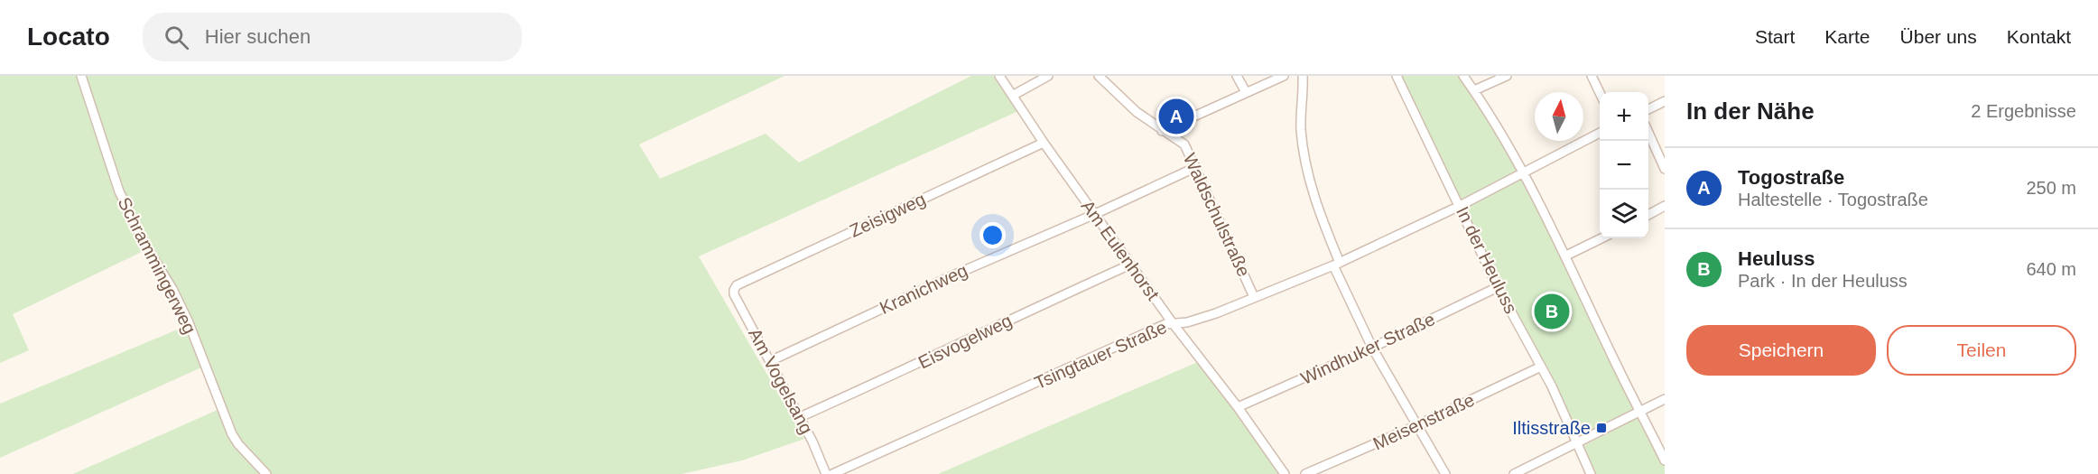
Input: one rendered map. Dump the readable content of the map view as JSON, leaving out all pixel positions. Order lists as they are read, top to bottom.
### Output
{
  "streets": {
    "street": [
      "Zeisigweg",
      "Waldschulstraße",
      "Am Eulenhorst",
      "In der Heuluss",
      "Schrammingerweg",
      "Kranichweg",
      "Eisvogelweg",
      "Windhuker Straße",
      "Tsingtauer Straße",
      "Am Vogelsang",
      "Meisenstraße"
    ]
  },
  "crossings": [
    ["Zeisigweg", "Am Eulenhorst"],
    ["Zeisigweg", "Am Vogelsang"],
    ["Waldschulstraße", "Kranichweg"],
    ["Waldschulstraße", "Tsingtauer Straße"],
    ["Am Eulenhorst", "Kranichweg"],
    ["Am Eulenhorst", "Eisvogelweg"],
    ["Am Eulenhorst", "Windhuker Straße"],
    ["Am Eulenhorst", "Tsingtauer Straße"],
    ["In der Heuluss", "Windhuker Straße"],
    ["In der Heuluss", "Tsingtauer Straße"],
    ["In der Heuluss", "Meisenstraße"],
    ["Kranichweg", "Am Vogelsang"],
    ["Eisvogelweg", "Am Vogelsang"]
  ],
  "places": {
    "transit": ["Iltisstraße"]
  },
  "north": "top",
  "page": {
    "header": "Locato",
    "search": "Hier suchen",
    "nav": [
      "Start",
      "Karte",
      "Über uns",
      "Kontakt"
    ],
    "heading": ["In der Nähe", "2 Ergebnisse"],
    "map_buttons": ["+", "−"],
    "pins": ["A", "B"],
    "list": [
      {
        "mark": "A",
        "name": "Togostraße",
        "note": "Haltestelle · Togostraße",
        "value": "250 m"
      },
      {
        "mark": "B",
        "name": "Heuluss",
        "note": "Park · In der Heuluss",
        "value": "640 m"
      }
    ],
    "buttons": ["Speichern", "Teilen"]
  }
}
